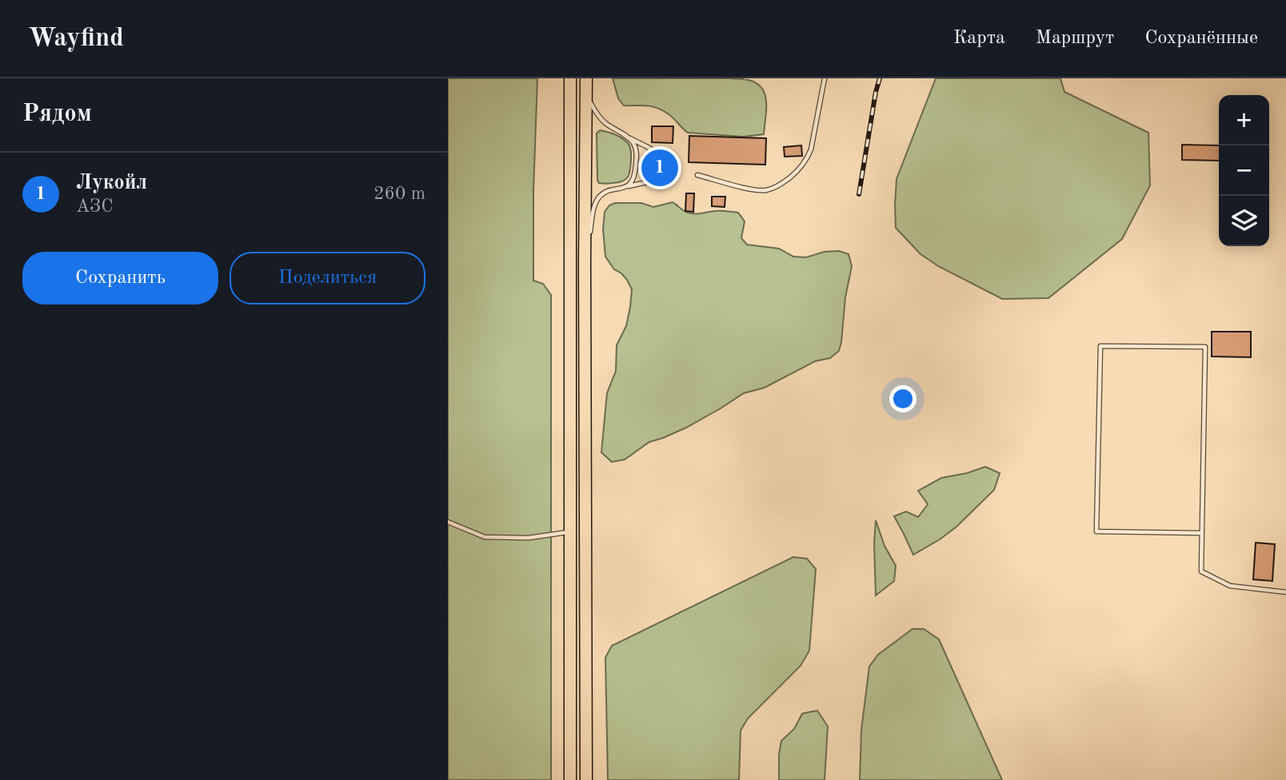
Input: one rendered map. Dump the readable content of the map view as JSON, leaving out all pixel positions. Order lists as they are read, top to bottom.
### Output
{
  "page": {
    "header": "Wayfind",
    "nav": ["Карта", "Маршрут", "Сохранённые"],
    "heading": "Рядом",
    "map_buttons": ["+", "−"],
    "pins": "1",
    "list": [
      {
        "mark": "1",
        "name": "Лукойл",
        "note": "АЗС",
        "value": "260 m"
      }
    ],
    "buttons": ["Сохранить", "Поделиться"]
  }
}
